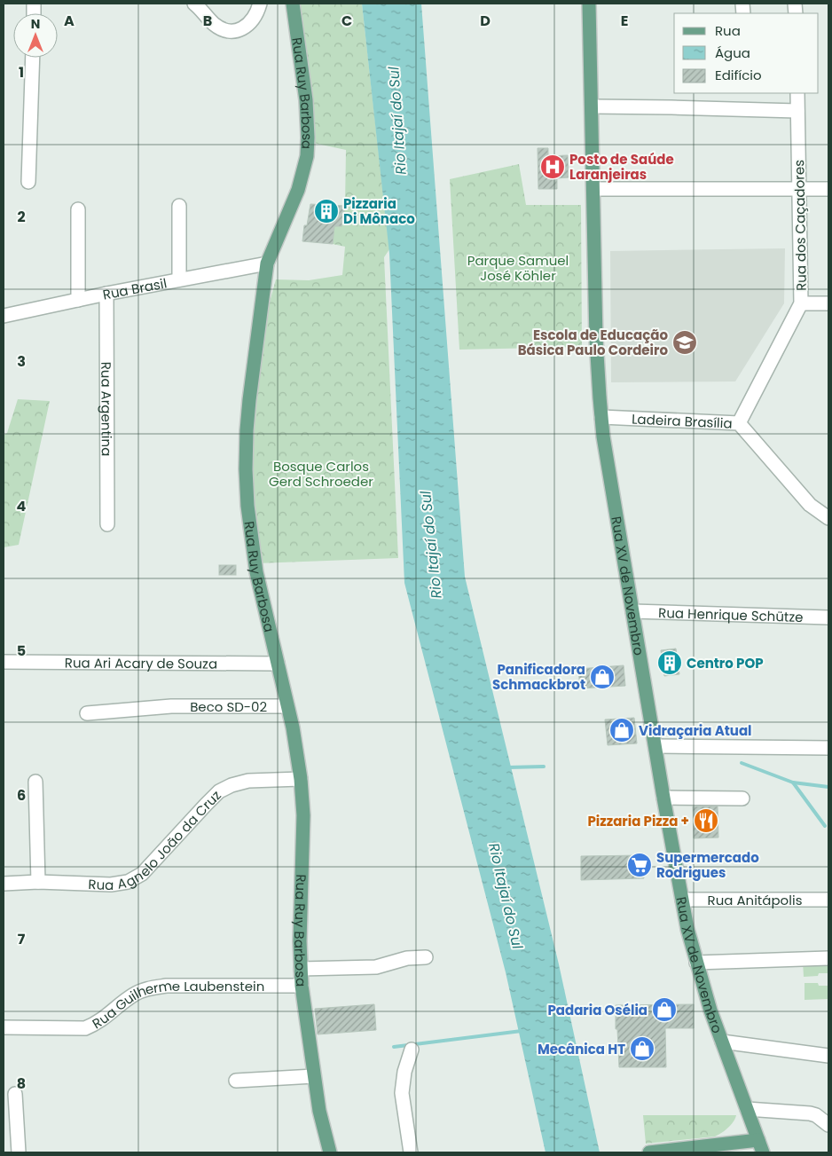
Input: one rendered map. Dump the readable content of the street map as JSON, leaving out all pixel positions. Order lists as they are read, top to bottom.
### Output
{
  "streets": {
    "main road": ["Rua Ruy Barbosa", "Rua XV de Novembro"],
    "street": [
      "Rua dos Caçadores",
      "Rua Brasil",
      "Rua Argentina",
      "Ladeira Brasília",
      "Rua Henrique Schütze",
      "Rua Ari Acary de Souza",
      "Beco SD-02",
      "Rua Agnelo João da Cruz",
      "Rua Anitápolis",
      "Rua Guilherme Laubenstein"
    ]
  },
  "crossings": [
    ["Rua Ruy Barbosa", "Rua Brasil"],
    ["Rua Ruy Barbosa", "Rua Ari Acary de Souza"],
    ["Rua Ruy Barbosa", "Beco SD-02"],
    ["Rua Ruy Barbosa", "Rua Agnelo João da Cruz"],
    ["Rua Ruy Barbosa", "Rua Guilherme Laubenstein"],
    ["Rua dos Caçadores", "Ladeira Brasília"],
    ["Rua Brasil", "Rua Argentina"],
    ["Ladeira Brasília", "Rua XV de Novembro"],
    ["Rua XV de Novembro", "Rua Henrique Schütze"],
    ["Rua XV de Novembro", "Rua Anitápolis"]
  ],
  "water": ["Rio Itajaí do Sul"],
  "parks": ["Parque Samuel José Köhler", "Bosque Carlos Gerd Schroeder"],
  "places": {
    "hospital": ["Posto de Saúde Laranjeiras"],
    "building": ["Pizzaria Di Mônaco", "Centro POP"],
    "school or university": ["Escola de Educação Básica Paulo Cordeiro"],
    "shop": [
      "Panificadora Schmackbrot",
      "Vidraçaria Atual",
      "Padaria Osélia",
      "Mecânica HT"
    ],
    "restaurant": ["Pizzaria Pizza +"],
    "supermarket": ["Supermercado Rodrigues"]
  },
  "legend": ["Rua", "Água", "Edifício"],
  "north": "top",
  "grid": {
    "columns": [
      "A",
      "B",
      "C",
      "D",
      "E"
    ],
    "rows": [
      "1",
      "2",
      "3",
      "4",
      "5",
      "6",
      "7",
      "8"
    ]
  }
}
